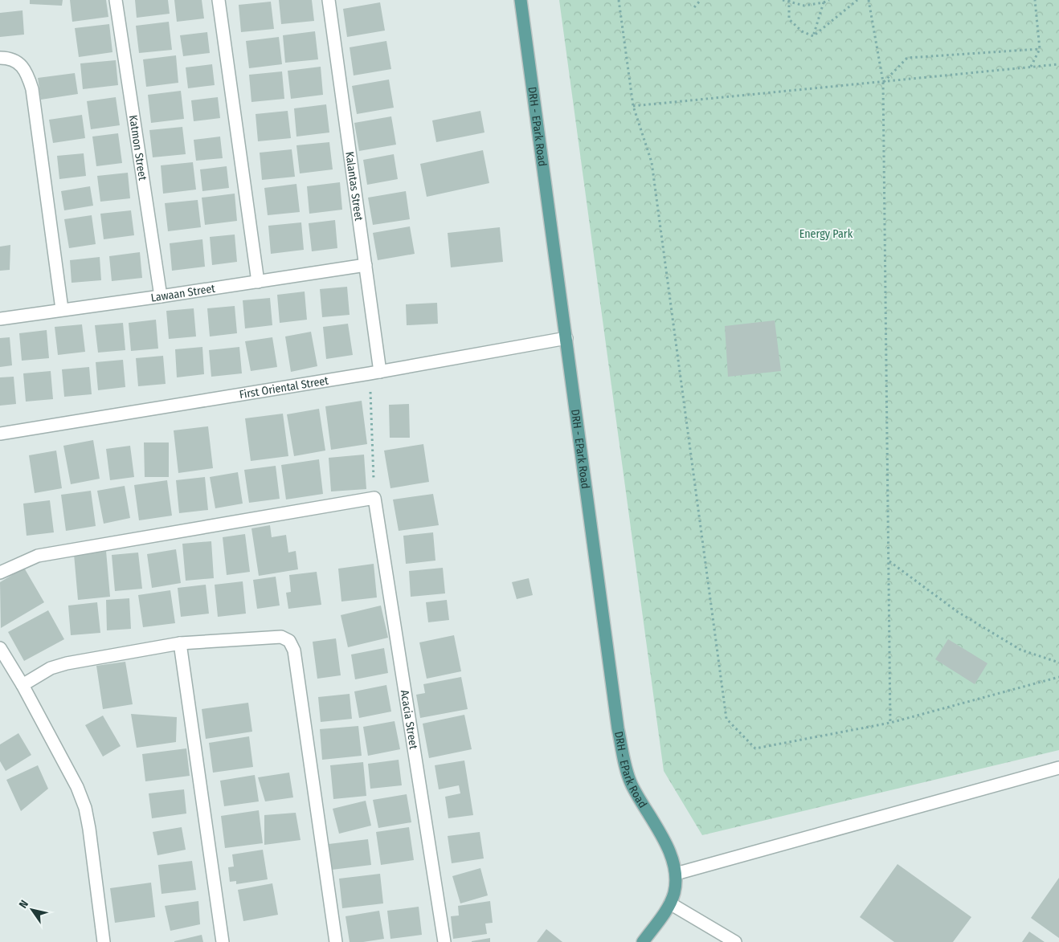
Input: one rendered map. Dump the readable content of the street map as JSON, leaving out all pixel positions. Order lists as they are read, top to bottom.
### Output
{
  "streets": {
    "main road": ["DRH - EPark Road"],
    "street": [
      "Katmon Street",
      "Kalantas Street",
      "Lawaan Street",
      "First Oriental Street",
      "Acacia Street"
    ]
  },
  "crossings": [
    ["DRH - EPark Road", "First Oriental Street"],
    ["Katmon Street", "Lawaan Street"],
    ["Kalantas Street", "Lawaan Street"],
    ["Kalantas Street", "First Oriental Street"]
  ],
  "parks": ["Energy Park"],
  "north": "top left"
}
